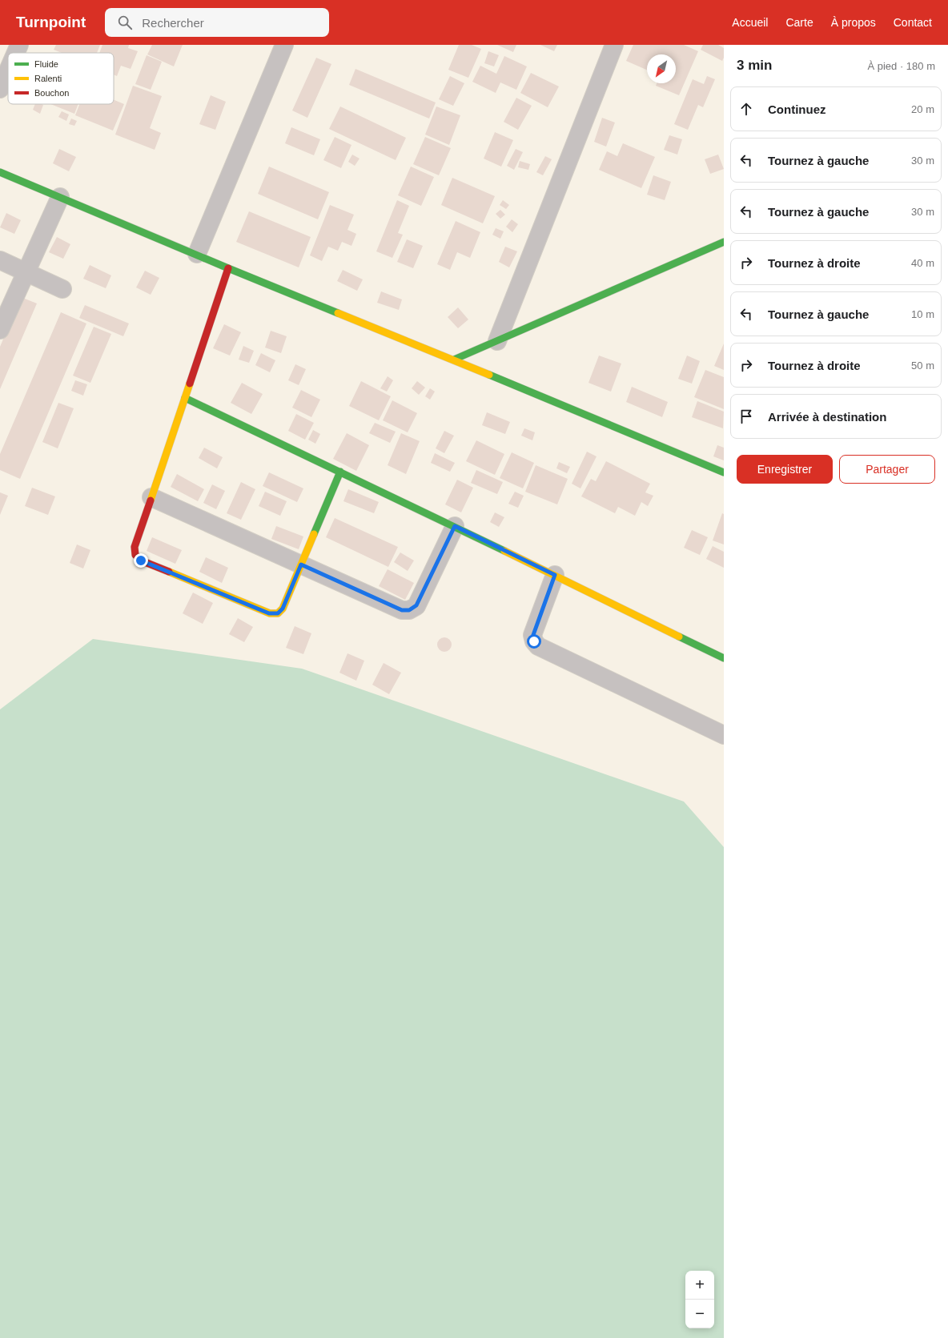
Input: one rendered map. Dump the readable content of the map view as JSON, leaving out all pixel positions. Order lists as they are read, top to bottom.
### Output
{
  "legend": ["Fluide", "Ralenti", "Bouchon"],
  "north": "bottom left",
  "page": {
    "header": "Turnpoint",
    "search": "Rechercher",
    "nav": [
      "Accueil",
      "Carte",
      "À propos",
      "Contact"
    ],
    "heading": ["3 min", "À pied · 180 m"],
    "list": [
      ["Continuez", "20 m"],
      ["Tournez à gauche", "30 m"],
      ["Tournez à gauche", "30 m"],
      ["Tournez à droite", "40 m"],
      ["Tournez à gauche", "10 m"],
      ["Tournez à droite", "50 m"],
      "Arrivée à destination"
    ],
    "buttons": ["Enregistrer", "Partager"],
    "map_buttons": ["+", "−"]
  }
}
